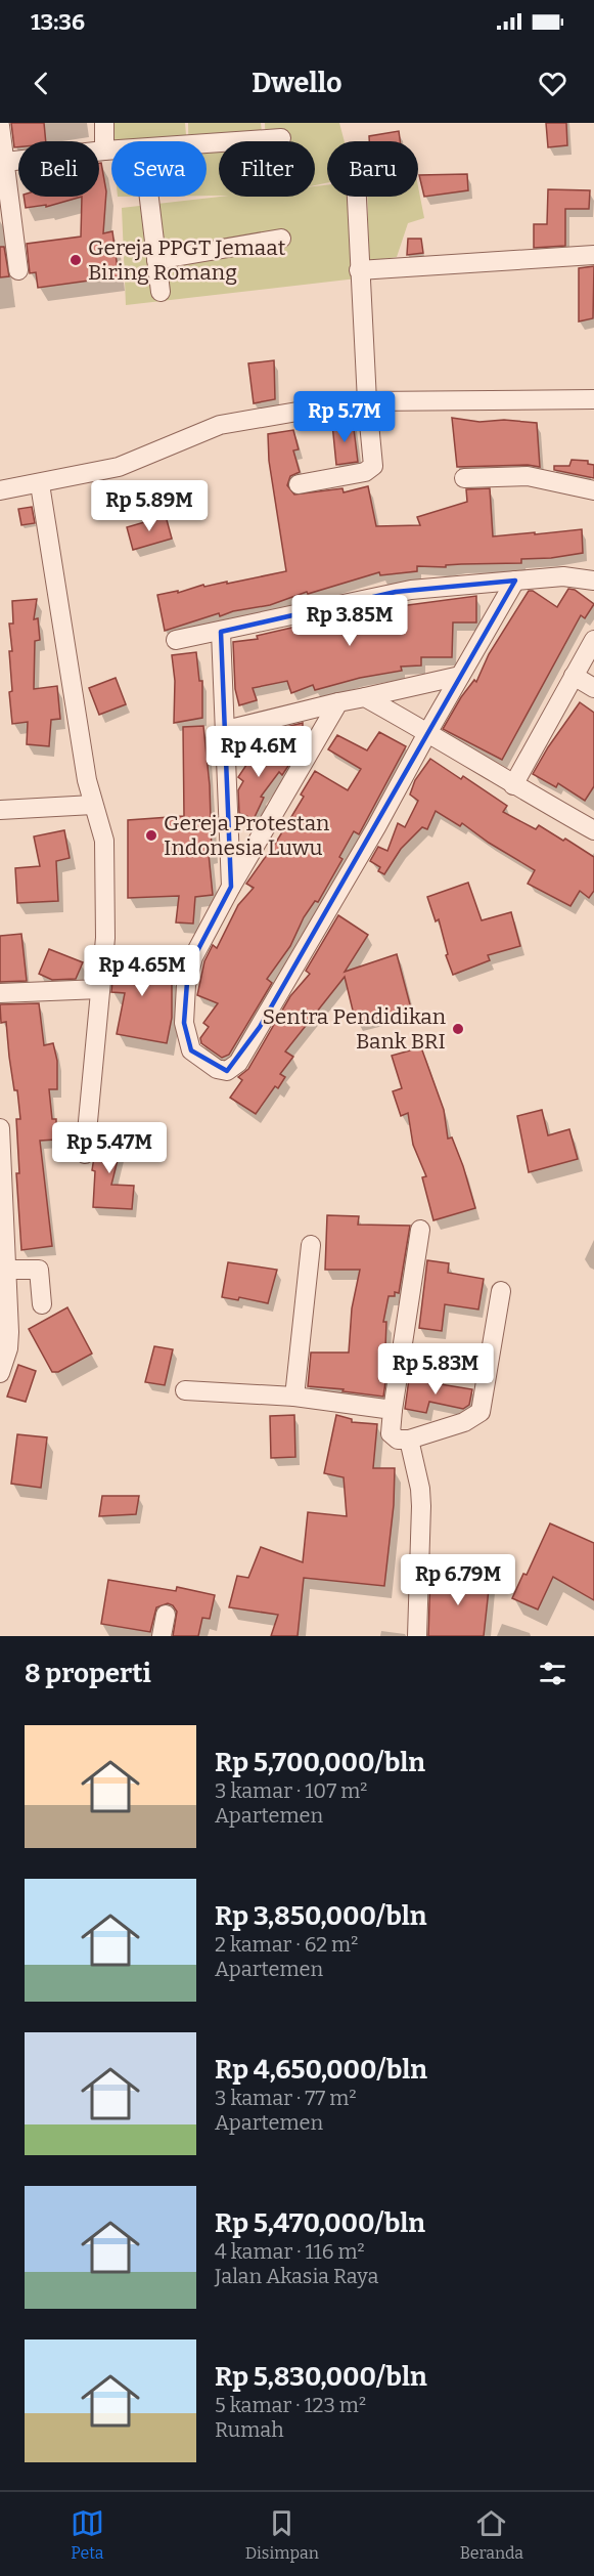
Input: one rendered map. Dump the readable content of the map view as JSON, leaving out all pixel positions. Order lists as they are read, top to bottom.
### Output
{
  "places": ["Gereja PPGT Jemaat Biring Romang", "Gereja Protestan Indonesia Luwu", "Sentra Pendidikan Bank BRI"],
  "page": {
    "status": "13:36",
    "header": "Dwello",
    "chip": [
      "Beli",
      "Sewa",
      "Filter",
      "Baru"
    ],
    "price": [
      "Rp 5.7M",
      "Rp 5.89M",
      "Rp 3.85M",
      "Rp 4.6M",
      "Rp 4.65M",
      "Rp 5.47M",
      "Rp 5.83M",
      "Rp 6.79M"
    ],
    "heading": "8 properti",
    "list": [
      {
        "name": "Rp 5,700,000/bln",
        "note": "3 kamar · 107 m² · Apartemen"
      },
      {
        "name": "Rp 3,850,000/bln",
        "note": "2 kamar · 62 m² · Apartemen"
      },
      {
        "name": "Rp 4,650,000/bln",
        "note": "3 kamar · 77 m² · Apartemen"
      },
      {
        "name": "Rp 5,470,000/bln",
        "note": "4 kamar · 116 m² · Jalan Akasia Raya"
      },
      {
        "name": "Rp 5,830,000/bln",
        "note": "5 kamar · 123 m² · Rumah"
      }
    ],
    "tabs": ["Peta", "Disimpan", "Beranda"]
  }
}
